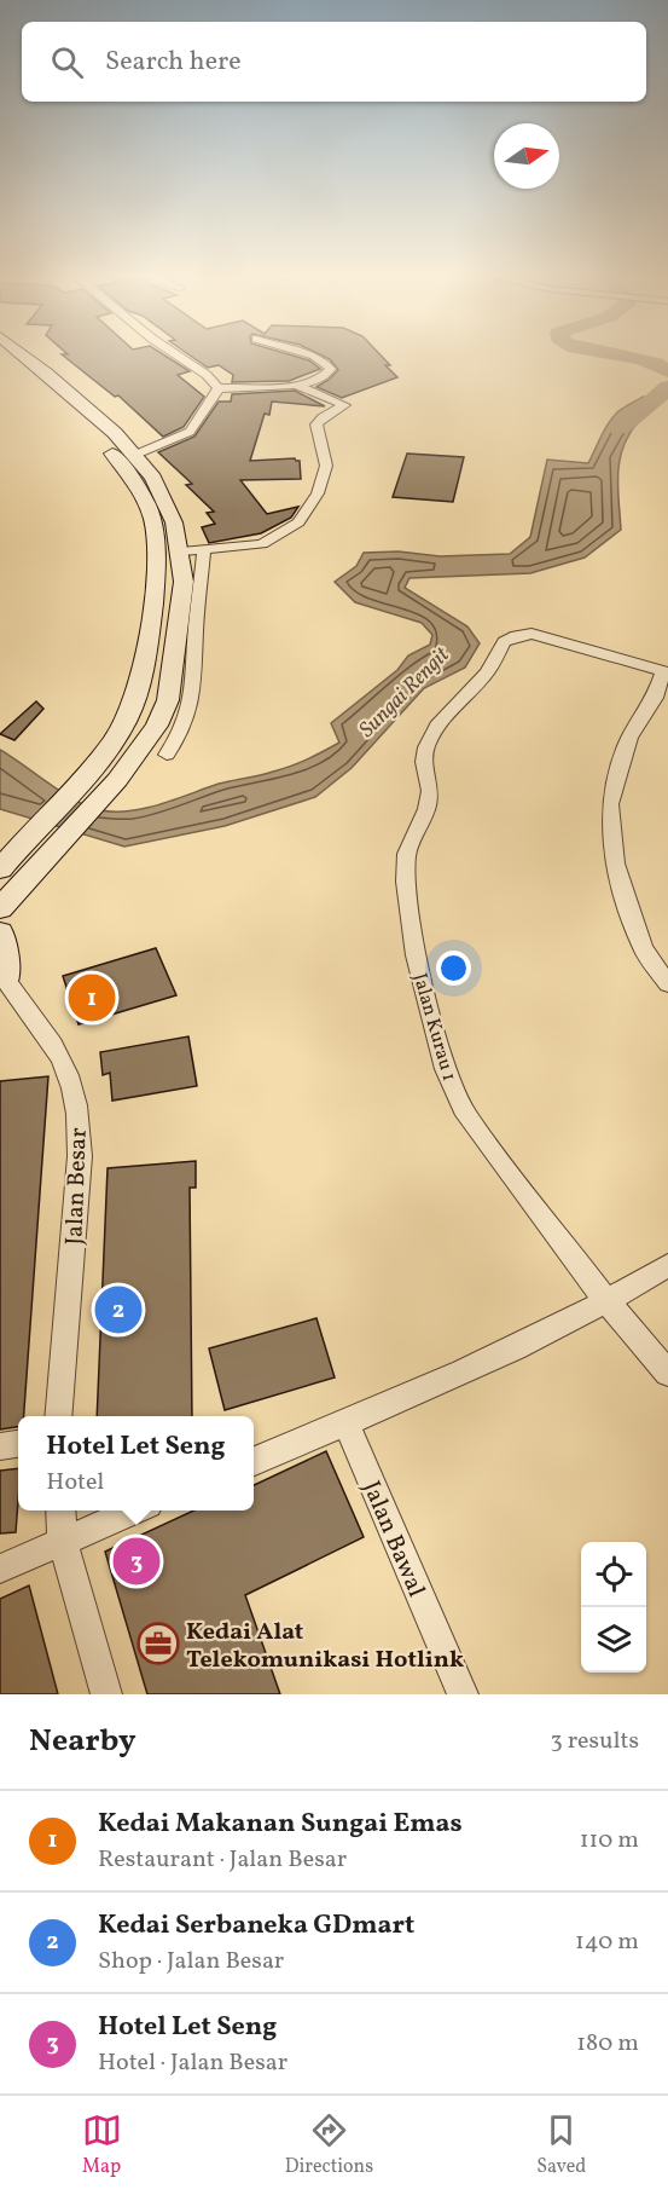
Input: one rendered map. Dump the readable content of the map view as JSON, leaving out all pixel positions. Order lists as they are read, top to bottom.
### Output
{
  "streets": {
    "street": ["Jalan Kurau 1", "Jalan Besar", "Jalan Bawal"]
  },
  "water": ["Sungai Rengit"],
  "places": {
    "office": ["Kedai Alat Telekomunikasi Hotlink"]
  },
  "north": "right",
  "page": {
    "search": "Search here",
    "pins": ["1", "2", "3"],
    "popup": ["Hotel Let Seng", "Hotel"],
    "heading": ["Nearby", "3 results"],
    "list": [
      {
        "mark": "1",
        "name": "Kedai Makanan Sungai Emas",
        "note": "Restaurant · Jalan Besar",
        "value": "110 m"
      },
      {
        "mark": "2",
        "name": "Kedai Serbaneka GDmart",
        "note": "Shop · Jalan Besar",
        "value": "140 m"
      },
      {
        "mark": "3",
        "name": "Hotel Let Seng",
        "note": "Hotel · Jalan Besar",
        "value": "180 m"
      }
    ],
    "nav": ["Map", "Directions", "Saved"]
  }
}
